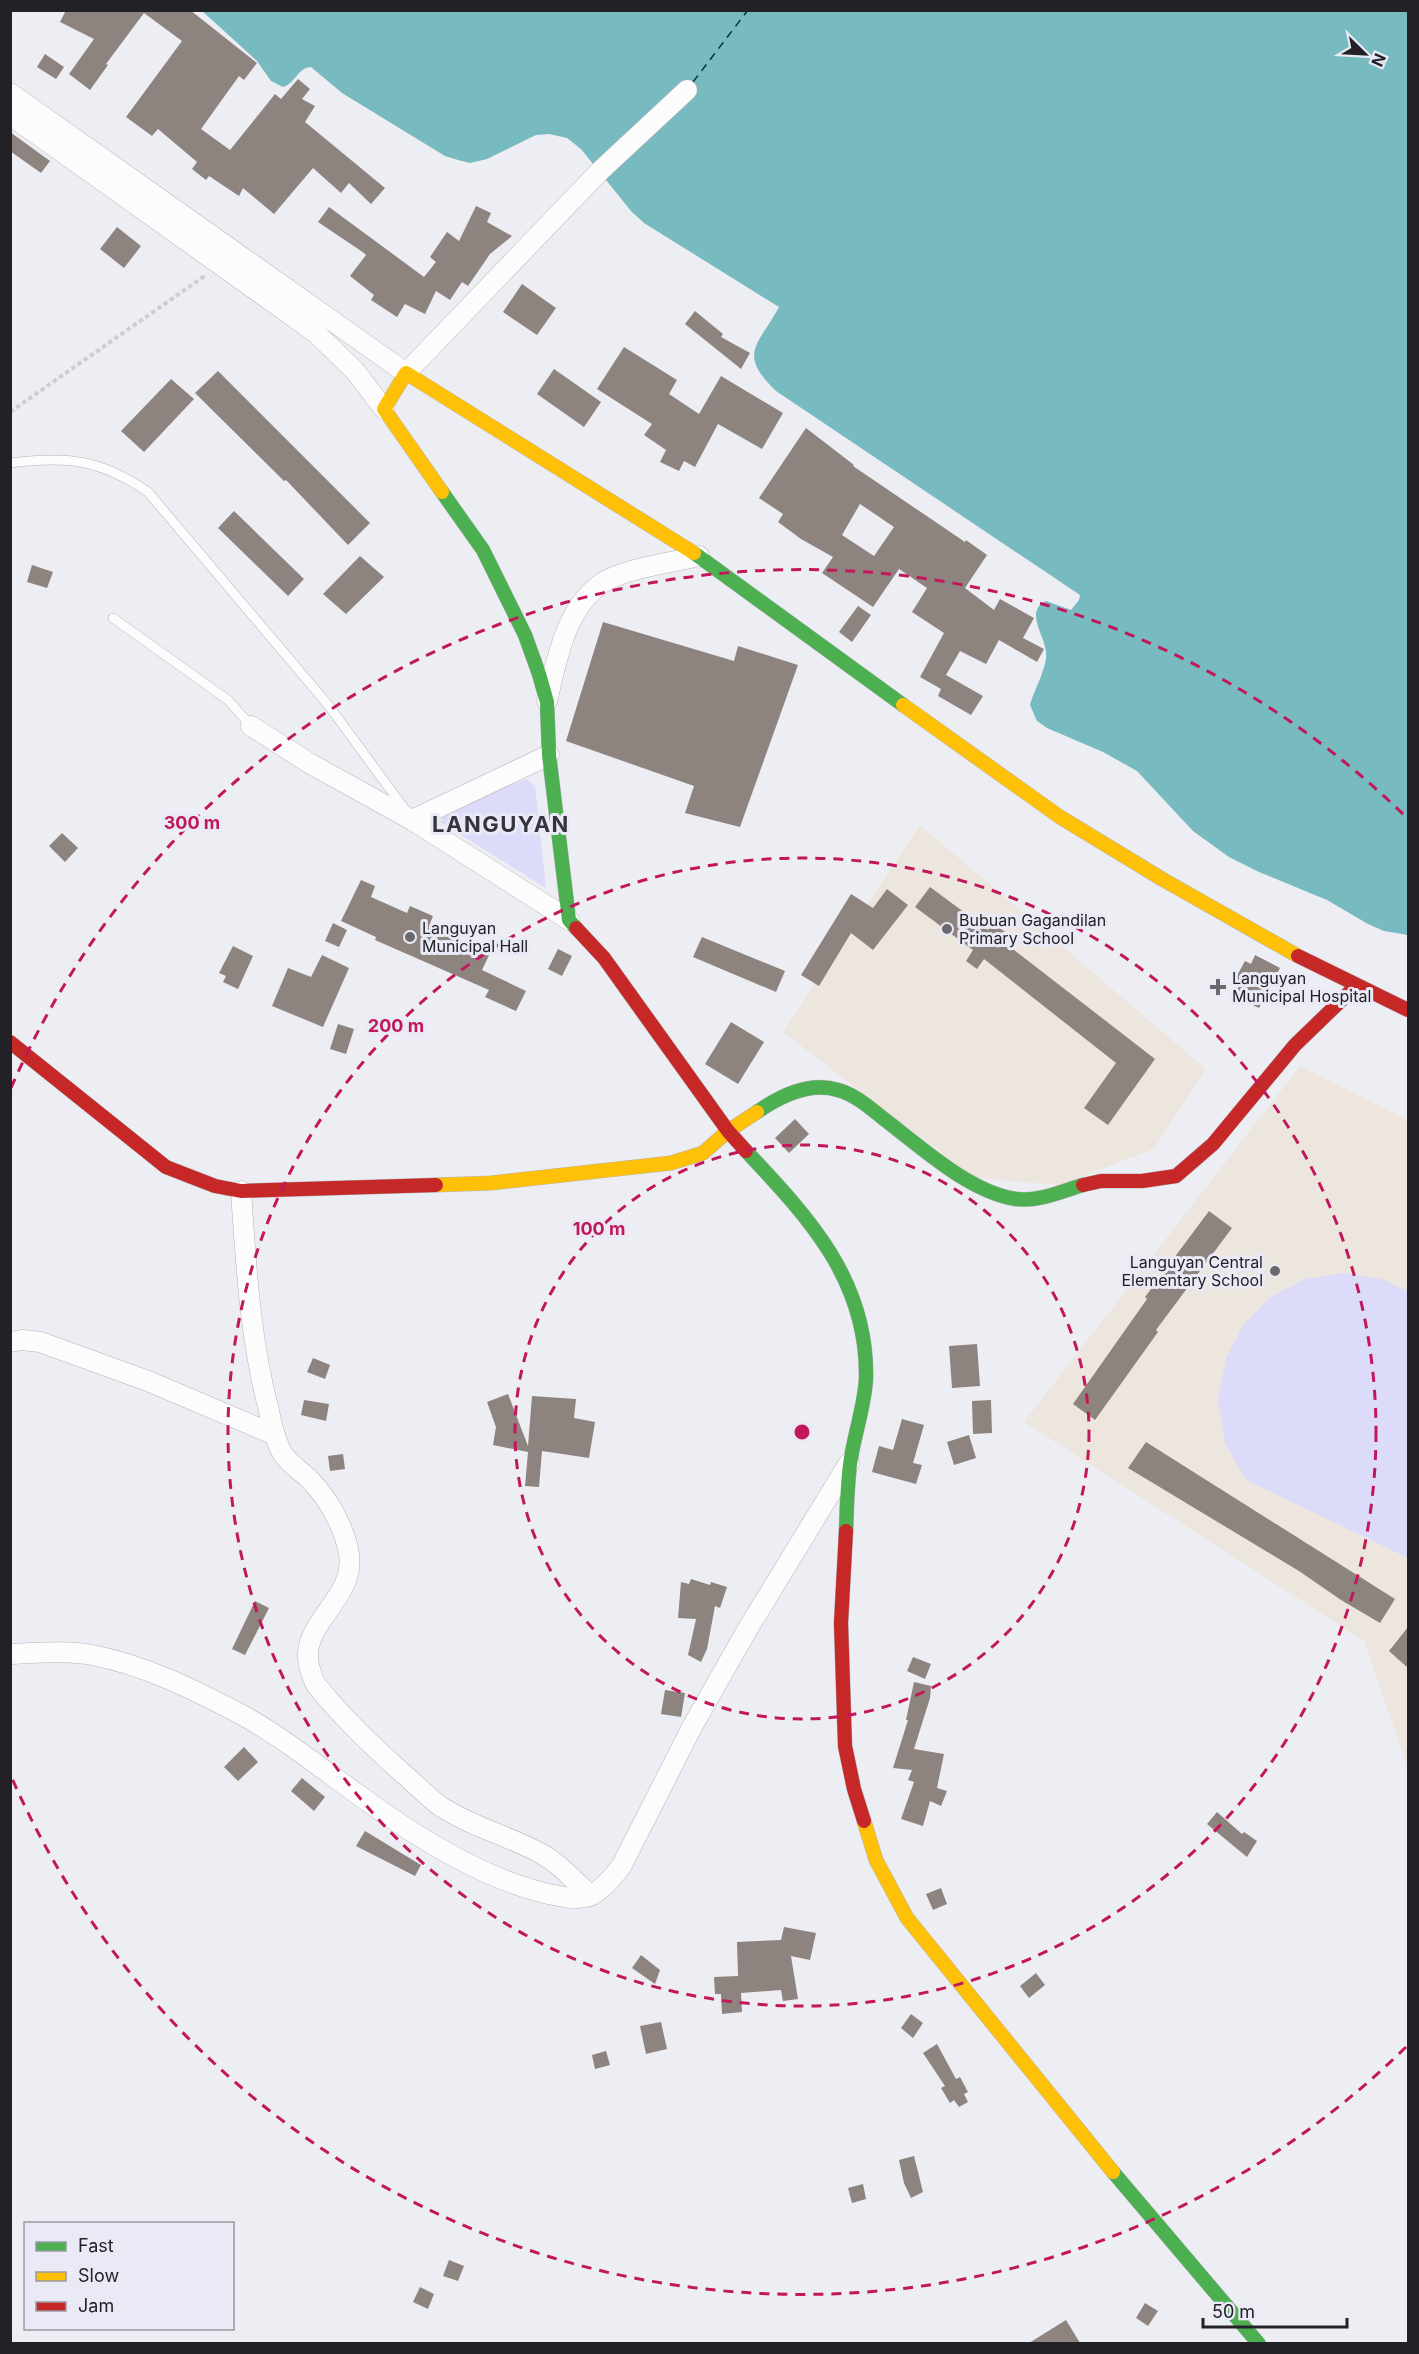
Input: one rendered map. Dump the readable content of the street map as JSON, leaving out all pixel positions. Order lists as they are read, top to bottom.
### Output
{
  "districts": ["LANGUYAN"],
  "places": {
    "other": ["Bubuan Gagandilan Primary School", "Languyan Municipal Hall", "Languyan Central Elementary School"],
    "health": ["Languyan Municipal Hospital"]
  },
  "legend": ["Fast", "Slow", "Jam"],
  "scale_bar": "50 m",
  "north": "bottom right",
  "rings": ["300 m", "200 m", "100 m"]
}
